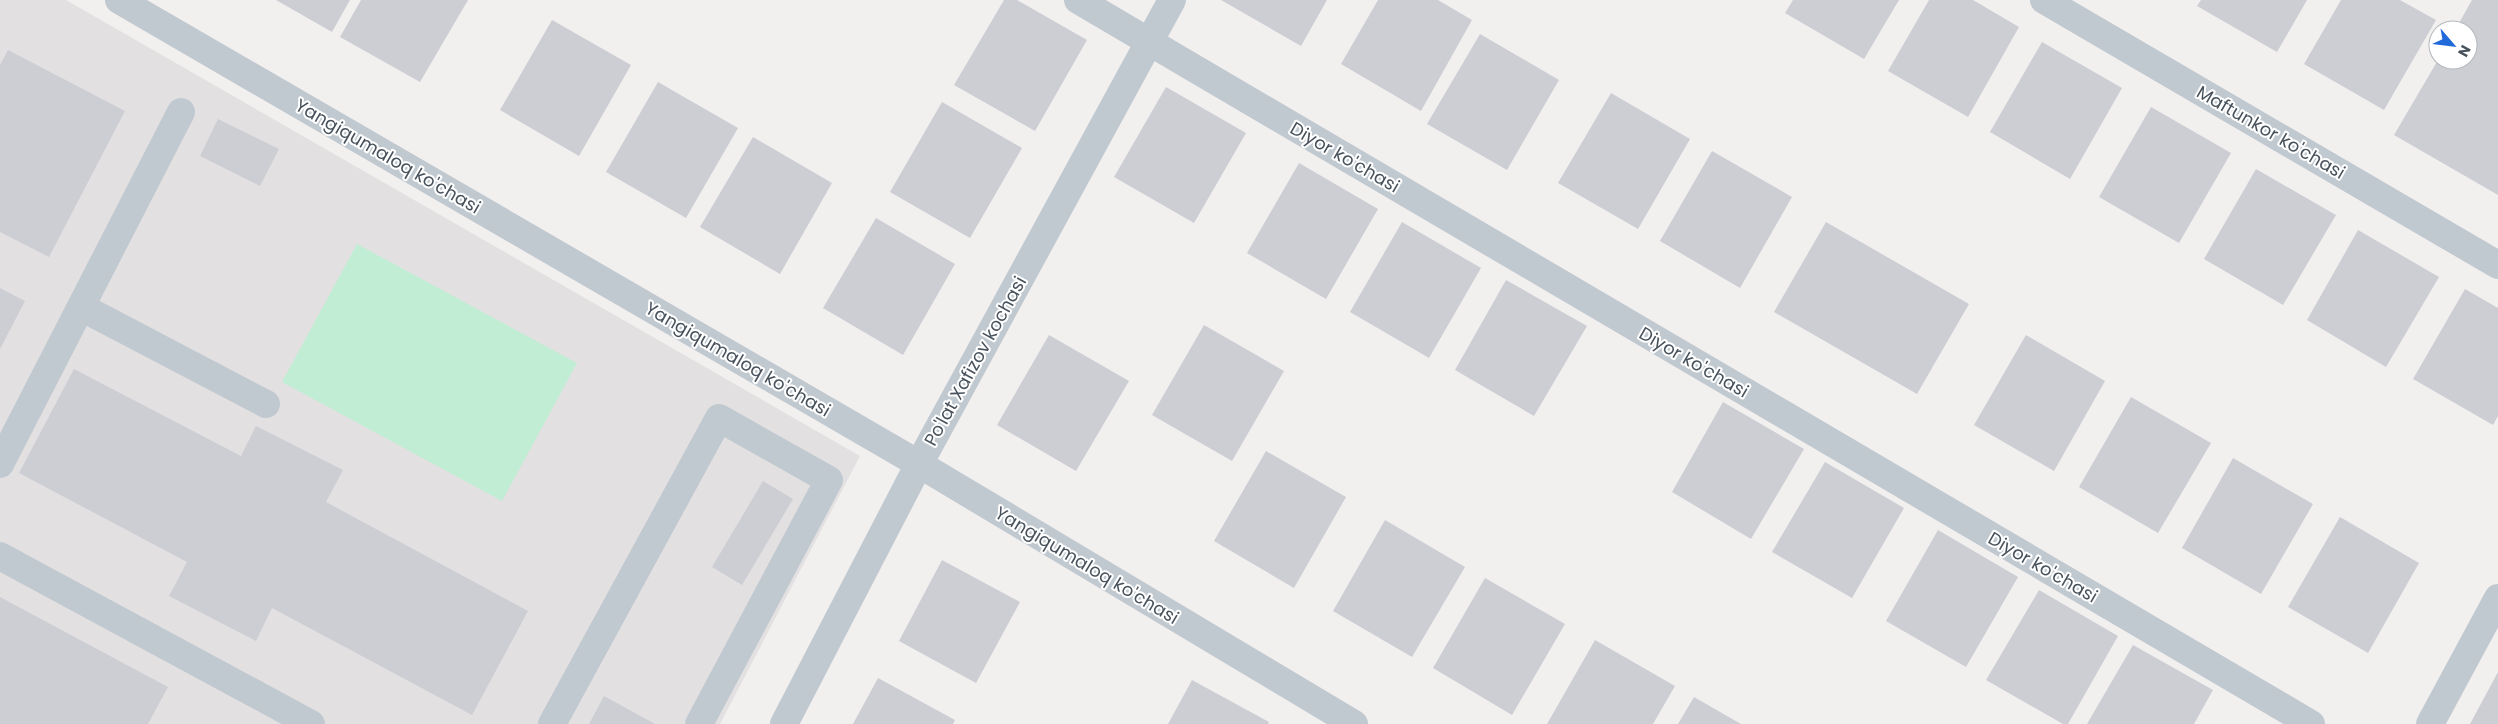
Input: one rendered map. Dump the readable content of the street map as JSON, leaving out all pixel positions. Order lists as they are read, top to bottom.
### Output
{
  "streets": {
    "street": [
      "Maftunkor ko'chasi",
      "Yangiqumaloq ko'chasi",
      "Diyor ko'chasi",
      "Po'lat Xafizov kochasi"
    ]
  },
  "crossings": [
    ["Yangiqumaloq ko'chasi", "Po'lat Xafizov kochasi"],
    ["Diyor ko'chasi", "Po'lat Xafizov kochasi"]
  ],
  "north": "bottom right"
}
